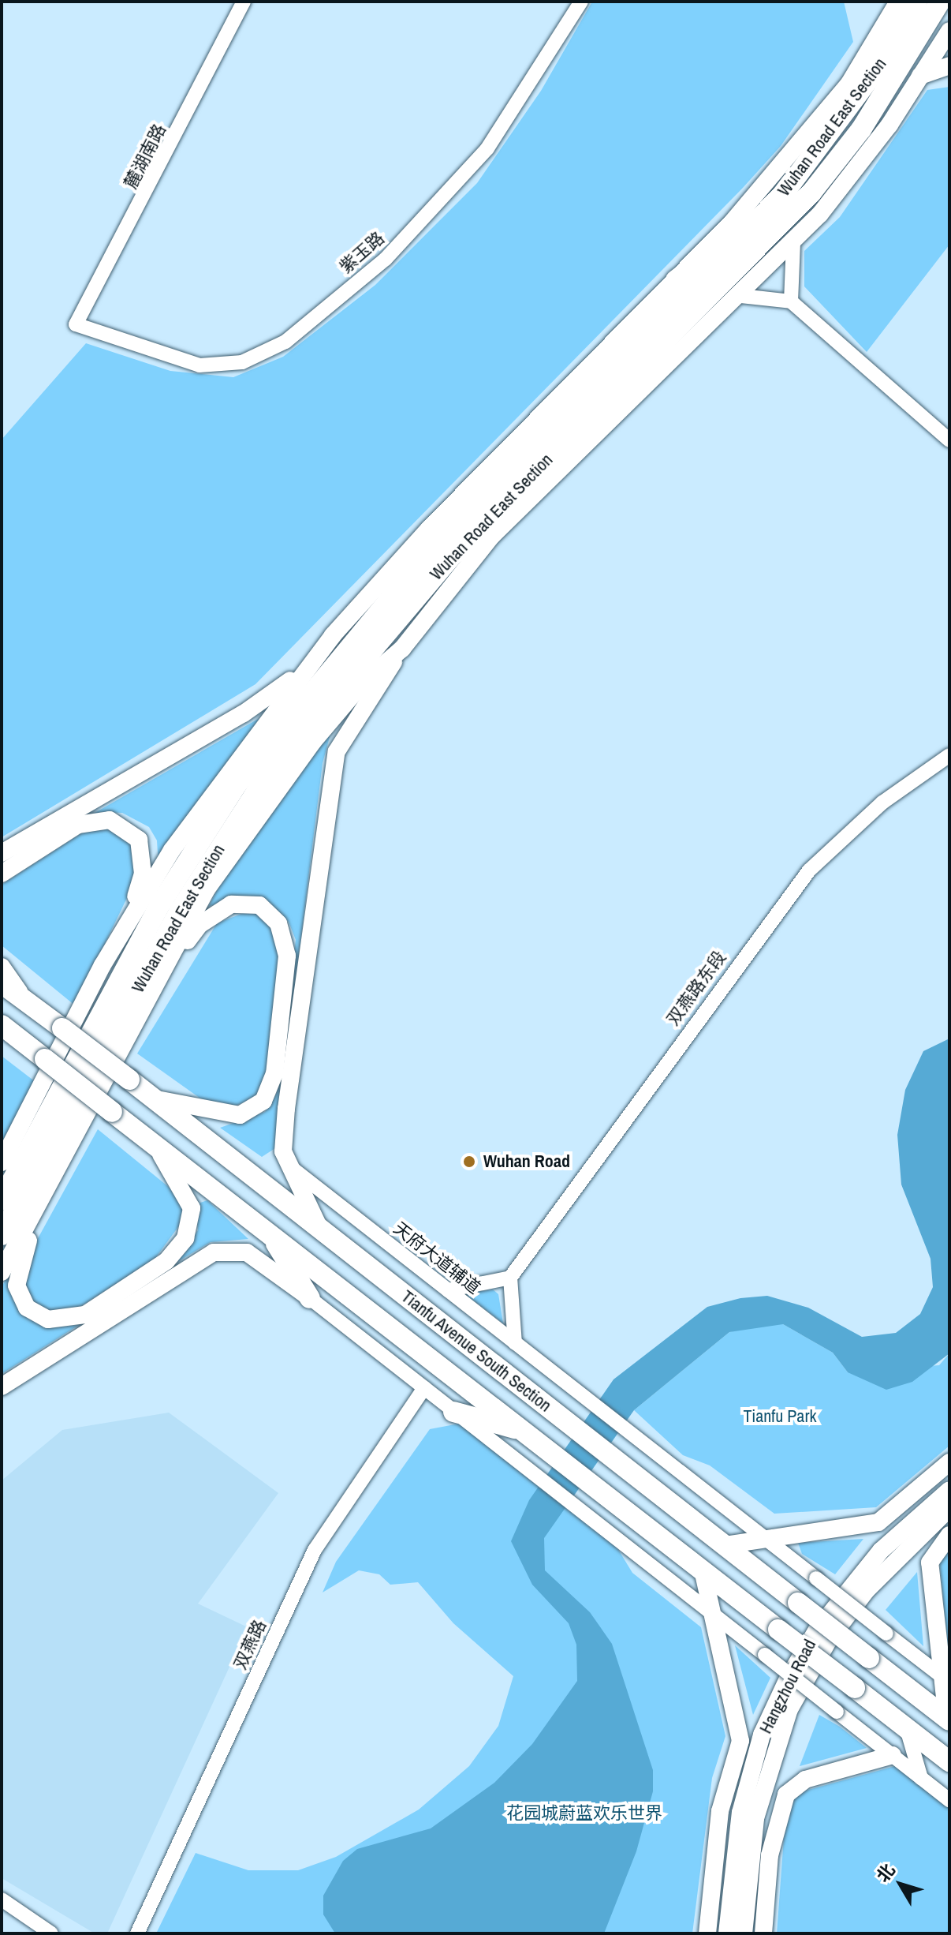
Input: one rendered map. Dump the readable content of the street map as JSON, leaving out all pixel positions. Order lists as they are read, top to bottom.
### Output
{
  "streets": {
    "highway": ["Wuhan Road East Section", "Tianfu Avenue South Section"],
    "main road": ["Hangzhou Road"],
    "street": [
      "麓湖南路",
      "紫玉路",
      "双燕路东段",
      "天府大道辅道",
      "双燕路"
    ]
  },
  "crossings": [
    ["麓湖南路", "紫玉路"]
  ],
  "parks": ["Tianfu Park", "花园城蔚蓝欢乐世界"],
  "places": ["Wuhan Road"],
  "north": "top left"
}
